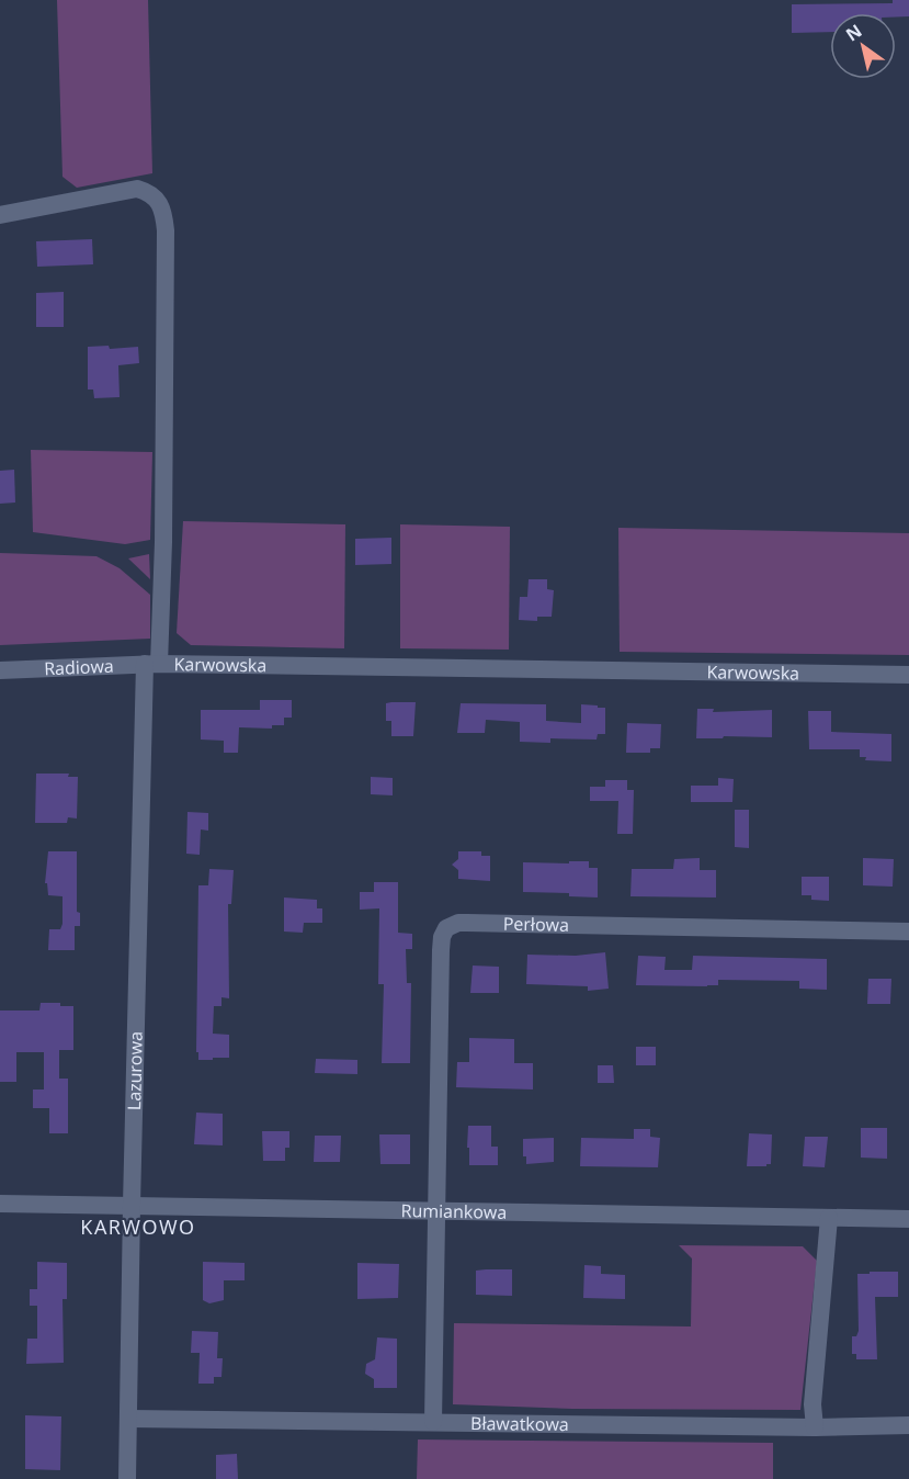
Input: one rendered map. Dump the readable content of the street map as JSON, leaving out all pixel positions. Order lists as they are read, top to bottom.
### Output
{
  "streets": {
    "street": [
      "Karwowska",
      "Radiowa",
      "Perłowa",
      "Lazurowa",
      "Rumiankowa",
      "Bławatkowa"
    ]
  },
  "crossings": [
    ["Karwowska", "Radiowa"],
    ["Karwowska", "Lazurowa"],
    ["Radiowa", "Lazurowa"],
    ["Perłowa", "Rumiankowa"],
    ["Lazurowa", "Rumiankowa"],
    ["Lazurowa", "Bławatkowa"]
  ],
  "districts": ["KARWOWO"],
  "north": "top left"
}
